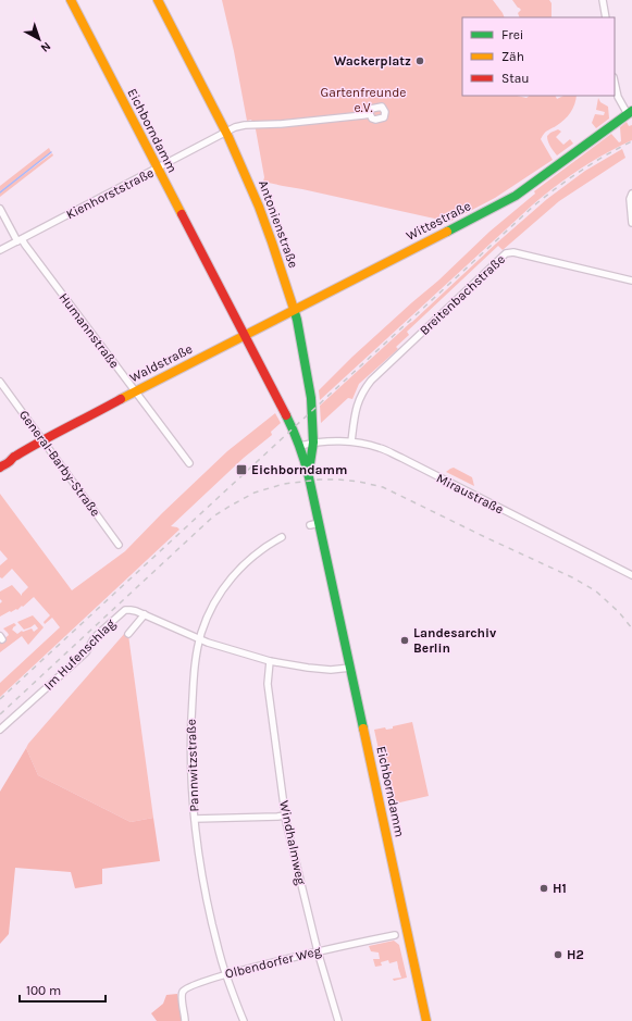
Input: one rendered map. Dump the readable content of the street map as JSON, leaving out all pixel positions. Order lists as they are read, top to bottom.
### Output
{
  "streets": {
    "main road": [
      "Eichborndamm",
      "Wittestraße",
      "Antonienstraße",
      "Waldstraße"
    ],
    "street": [
      "Kienhorststraße",
      "Breitenbachstraße",
      "Humannstraße",
      "General-Barby-Straße",
      "Miraustraße",
      "Im Hufenschlag",
      "Pannwitzstraße",
      "Windhalmweg",
      "Olbendorfer Weg"
    ]
  },
  "crossings": [
    ["Eichborndamm", "Kienhorststraße"],
    ["Eichborndamm", "Wittestraße"],
    ["Eichborndamm", "Antonienstraße"],
    ["Eichborndamm", "Waldstraße"],
    ["Eichborndamm", "Miraustraße"],
    ["Eichborndamm", "Im Hufenschlag"],
    ["Kienhorststraße", "Antonienstraße"],
    ["Kienhorststraße", "Humannstraße"],
    ["Wittestraße", "Antonienstraße"],
    ["Wittestraße", "Waldstraße"],
    ["Antonienstraße", "Miraustraße"],
    ["Breitenbachstraße", "Miraustraße"],
    ["Humannstraße", "Waldstraße"],
    ["Waldstraße", "General-Barby-Straße"],
    ["Im Hufenschlag", "Pannwitzstraße"],
    ["Im Hufenschlag", "Windhalmweg"],
    ["Pannwitzstraße", "Olbendorfer Weg"],
    ["Windhalmweg", "Olbendorfer Weg"]
  ],
  "parks": ["Gartenfreunde e.V."],
  "places": {
    "other": [
      "Wackerplatz",
      "Landesarchiv Berlin",
      "H1",
      "H2"
    ],
    "transit": ["Eichborndamm"]
  },
  "legend": ["Frei", "Zäh", "Stau"],
  "scale_bar": "100 m",
  "north": "bottom right"
}
